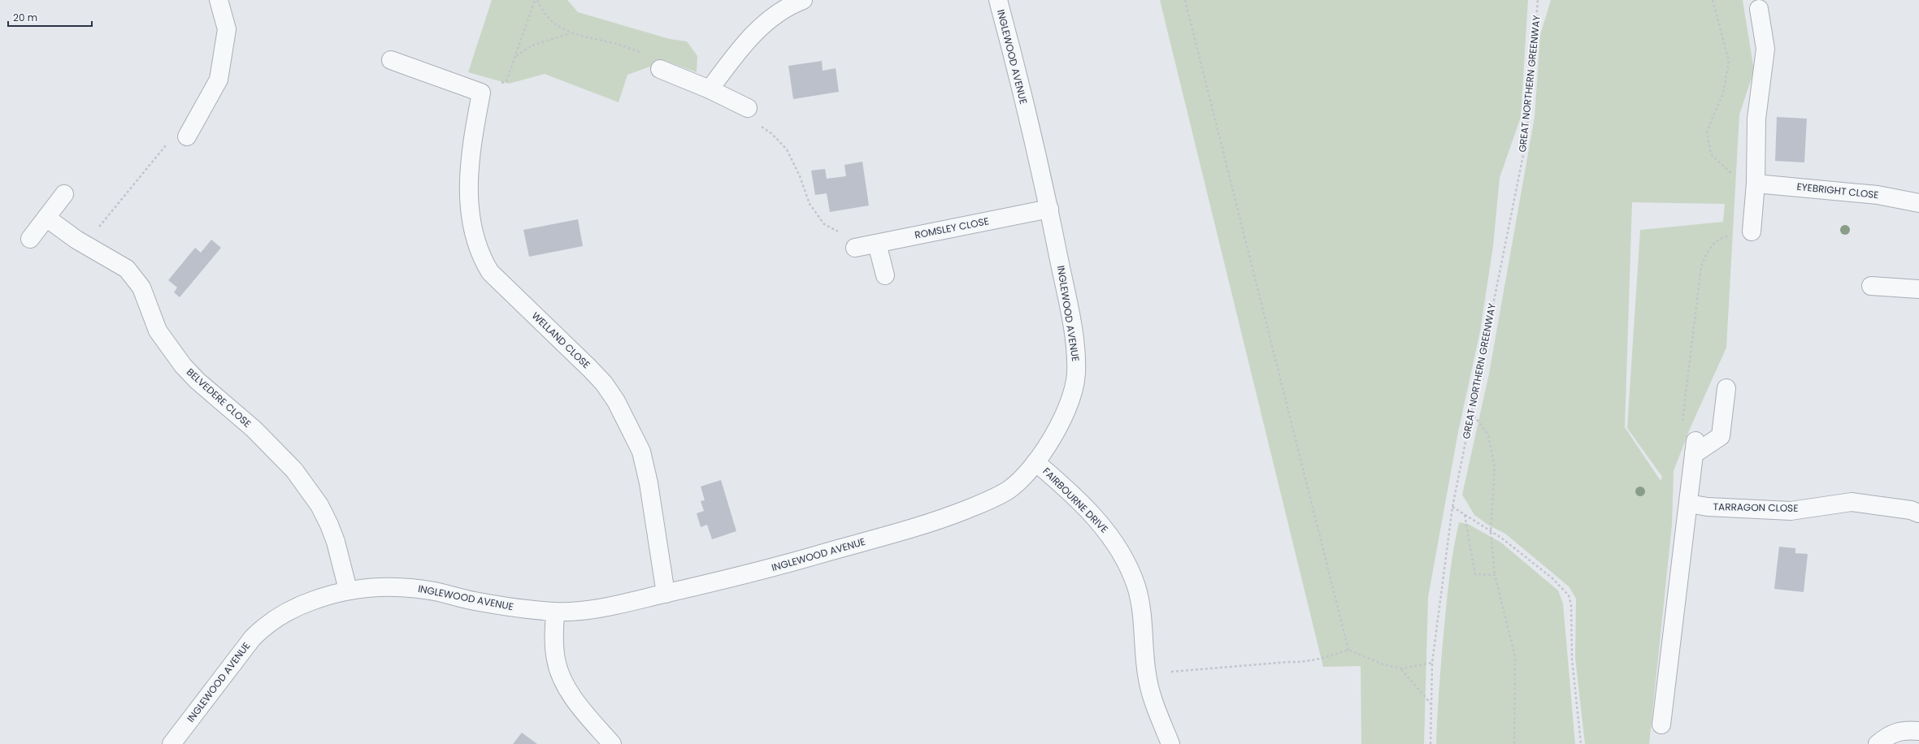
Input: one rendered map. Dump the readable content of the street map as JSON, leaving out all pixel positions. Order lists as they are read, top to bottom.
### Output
{
  "streets": {
    "street": [
      "INGLEWOOD AVENUE",
      "EYEBRIGHT CLOSE",
      "ROMSLEY CLOSE",
      "WELLAND CLOSE",
      "BELVEDERE CLOSE",
      "FAIRBOURNE DRIVE",
      "TARRAGON CLOSE"
    ],
    "path": ["GREAT NORTHERN GREENWAY"]
  },
  "crossings": [
    ["INGLEWOOD AVENUE", "ROMSLEY CLOSE"],
    ["INGLEWOOD AVENUE", "WELLAND CLOSE"],
    ["INGLEWOOD AVENUE", "BELVEDERE CLOSE"],
    ["INGLEWOOD AVENUE", "FAIRBOURNE DRIVE"]
  ],
  "scale_bar": "20 m"
}
